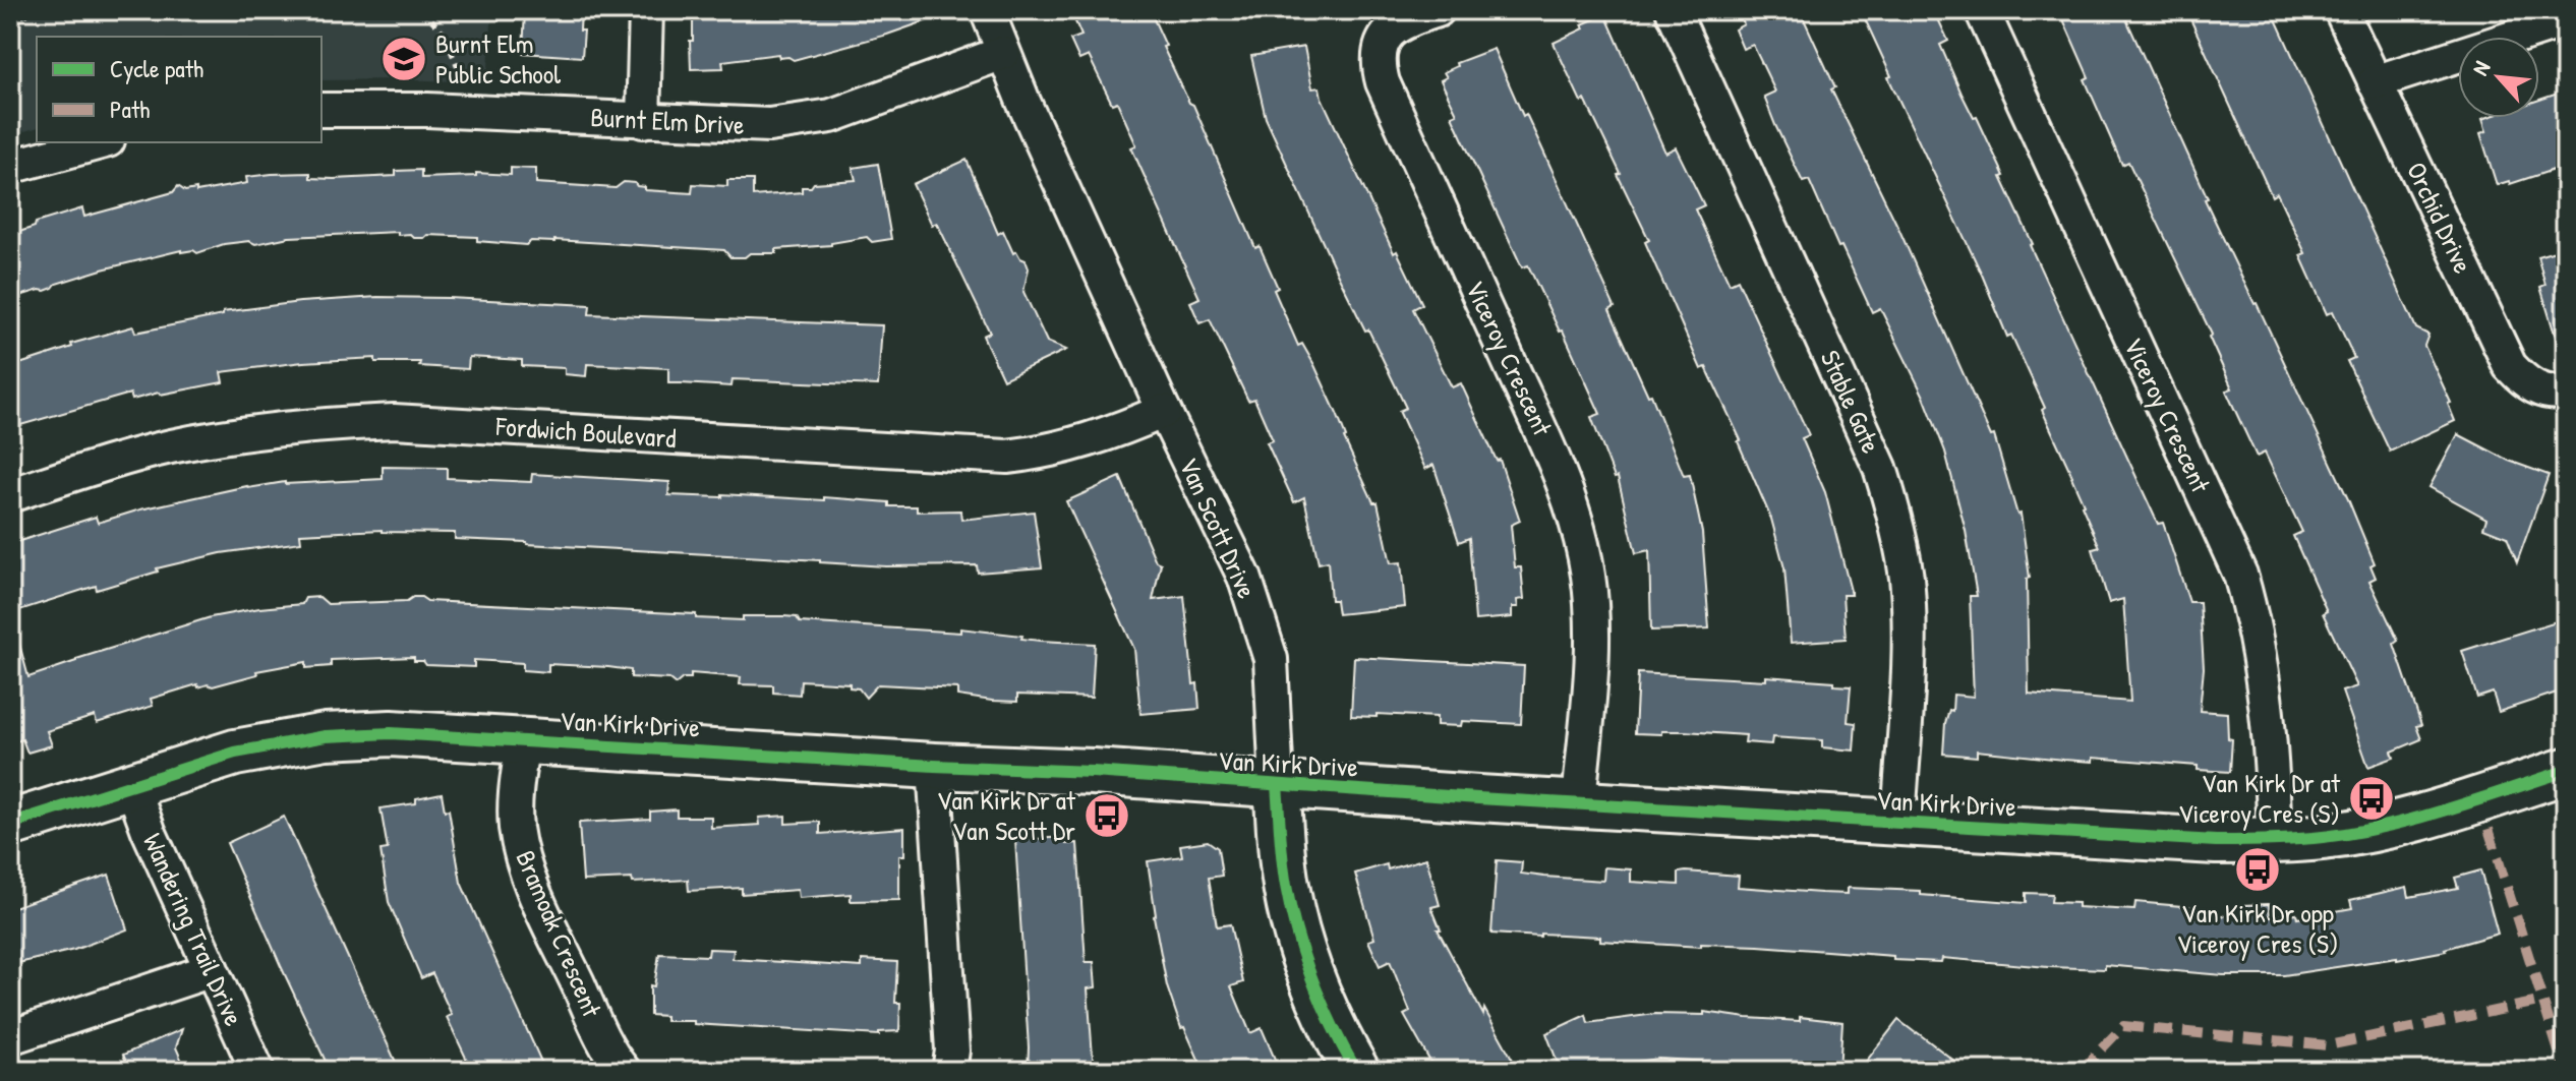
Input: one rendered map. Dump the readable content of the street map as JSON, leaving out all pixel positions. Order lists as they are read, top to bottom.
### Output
{
  "streets": {
    "street": [
      "Burnt Elm Drive",
      "Orchid Drive",
      "Viceroy Crescent",
      "Stable Gate",
      "Fordwich Boulevard",
      "Van Scott Drive",
      "Van Kirk Drive",
      "Wandering Trail Drive",
      "Bramoak Crescent"
    ]
  },
  "crossings": [
    ["Burnt Elm Drive", "Van Scott Drive"],
    ["Viceroy Crescent", "Van Kirk Drive"],
    ["Stable Gate", "Van Kirk Drive"],
    ["Fordwich Boulevard", "Van Scott Drive"],
    ["Van Scott Drive", "Van Kirk Drive"],
    ["Van Kirk Drive", "Wandering Trail Drive"],
    ["Van Kirk Drive", "Bramoak Crescent"]
  ],
  "places": {
    "school or university": ["Burnt Elm Public School"],
    "bus stop": ["Van Kirk Dr at Viceroy Cres (S)", "Van Kirk Dr at Van Scott Dr", "Van Kirk Dr opp Viceroy Cres (S)"]
  },
  "legend": ["Cycle path", "Path"],
  "north": "top left"
}
